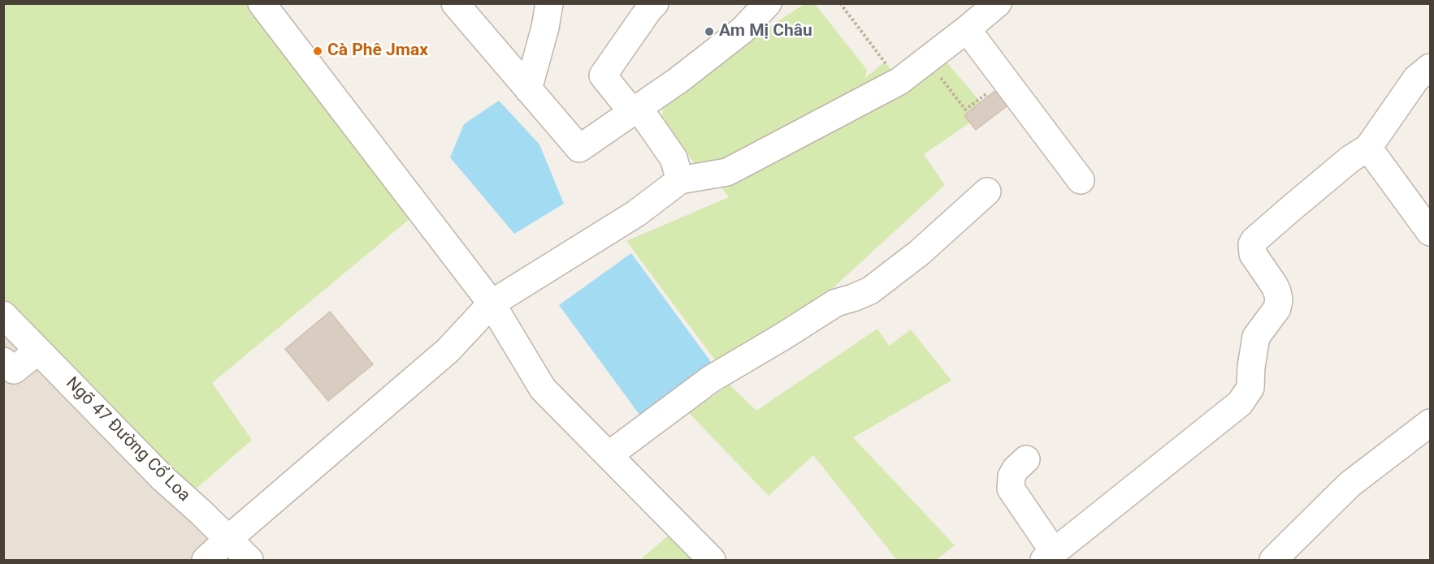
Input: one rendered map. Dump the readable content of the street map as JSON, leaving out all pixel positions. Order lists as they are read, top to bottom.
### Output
{
  "streets": {
    "street": ["Ngõ 47 Đường Cổ Loa"]
  },
  "places": ["Am Mị Châu", "Cà Phê Jmax"]
}
